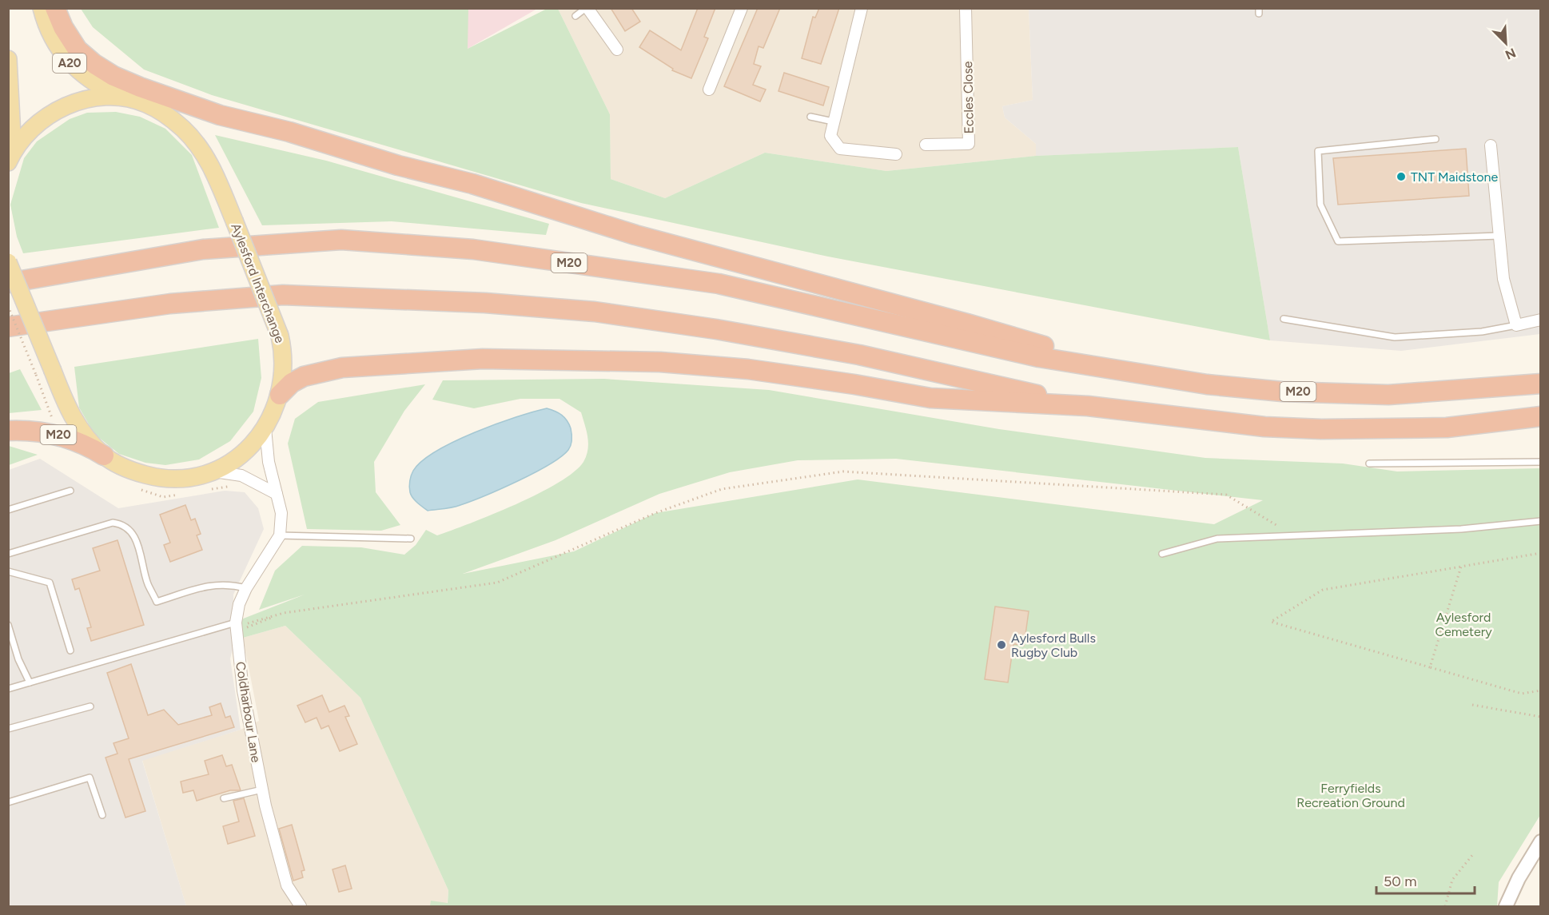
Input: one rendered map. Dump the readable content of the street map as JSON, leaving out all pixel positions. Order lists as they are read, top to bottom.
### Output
{
  "streets": {
    "highway": ["M20"],
    "main road": ["A20", "Aylesford Interchange"],
    "street": ["Eccles Close", "Coldharbour Lane"]
  },
  "crossings": [
    ["A20", "Aylesford Interchange"],
    ["M20", "Aylesford Interchange"],
    ["Aylesford Interchange", "Coldharbour Lane"]
  ],
  "parks": ["Aylesford Cemetery", "Ferryfields Recreation Ground"],
  "places": ["TNT Maidstone", "Aylesford Bulls Rugby Club"],
  "scale_bar": "50 m",
  "north": "bottom right"
}
